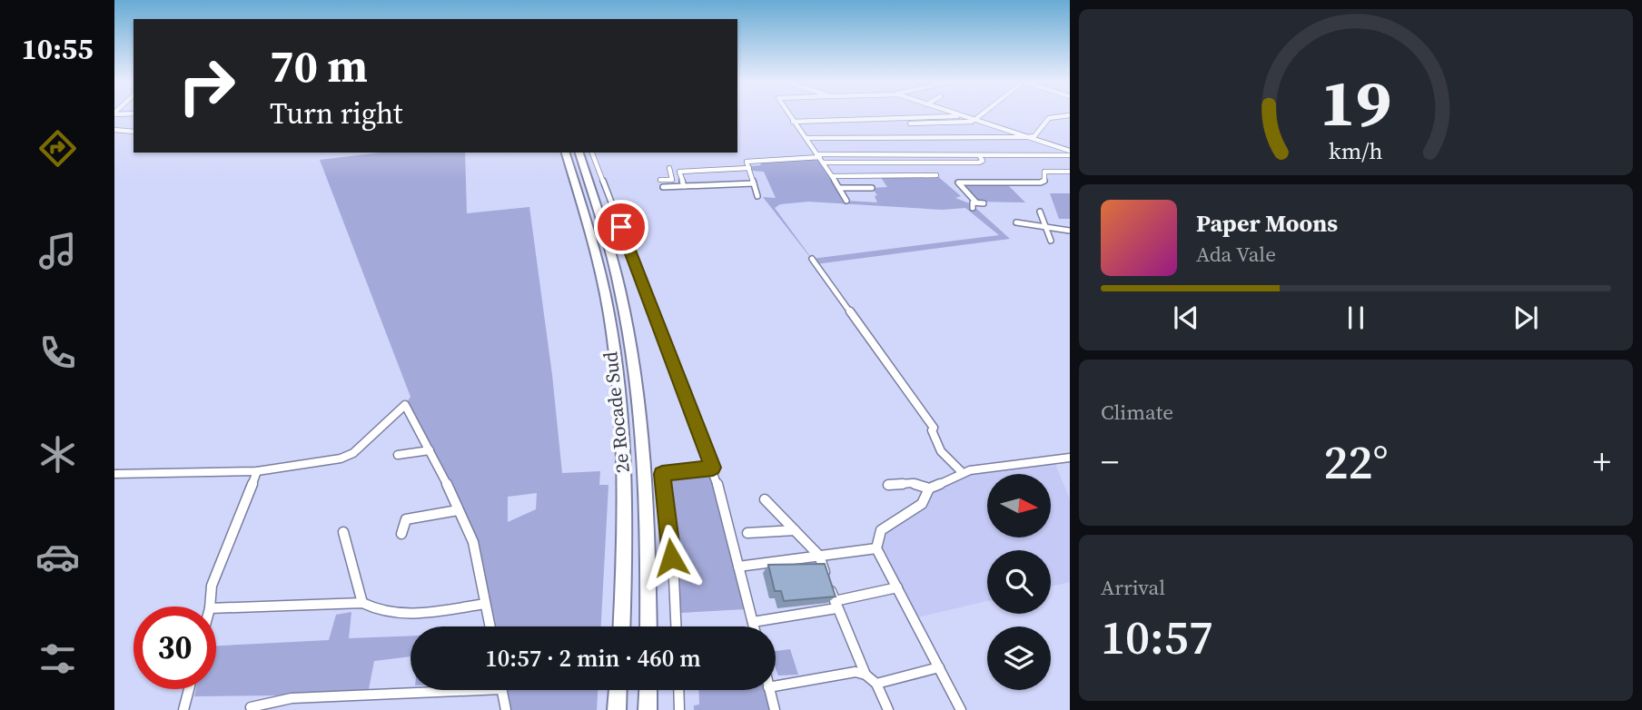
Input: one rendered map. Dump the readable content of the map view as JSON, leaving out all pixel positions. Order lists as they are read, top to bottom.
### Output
{
  "streets": {
    "highway": ["2e Rocade Sud"]
  },
  "north": "right",
  "page": {
    "tabs": "10:55",
    "turn": ["70 m", "Turn right"],
    "song": ["Paper Moons", "Ada Vale"],
    "tile": [
      "Climate",
      ["Arrival", "10:57"]
    ],
    "heat": ["−", "22°", "+"],
    "limit": "30",
    "trip": "10:57 · 2 min · 460 m",
    "gauge": ["19", "km/h"]
  }
}
